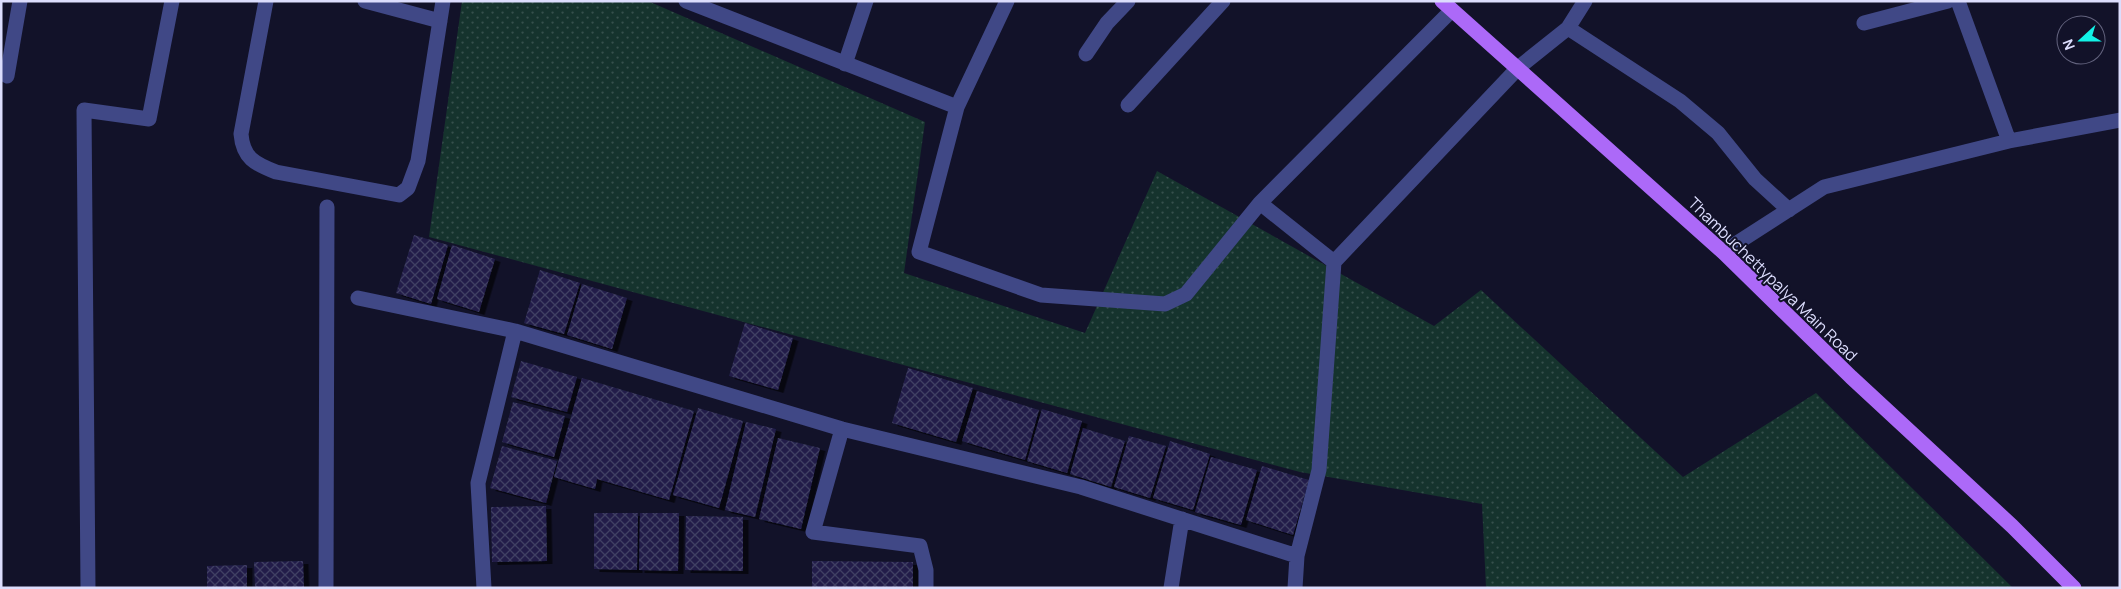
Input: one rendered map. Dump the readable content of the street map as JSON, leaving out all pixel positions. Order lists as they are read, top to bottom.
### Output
{
  "streets": {
    "main road": ["Thambuchettypalya Main Road"]
  },
  "north": "left"
}
